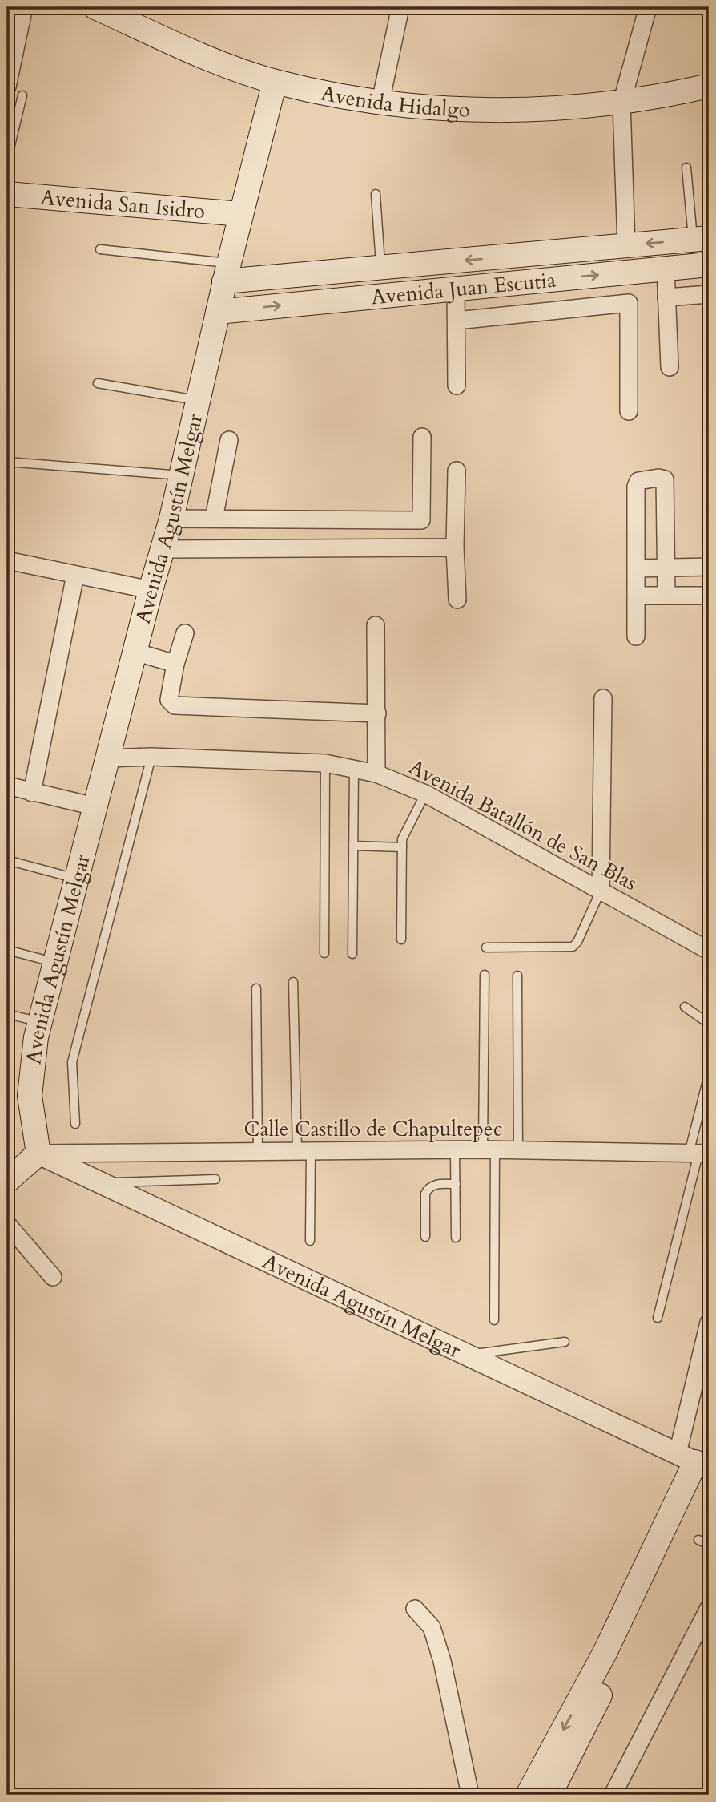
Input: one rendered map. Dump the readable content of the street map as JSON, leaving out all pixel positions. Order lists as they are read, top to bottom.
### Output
{
  "streets": {
    "main road": [
      "Avenida Hidalgo",
      "Avenida San Isidro",
      "Avenida Juan Escutia",
      "Avenida Agustín Melgar"
    ],
    "street": ["Avenida Batallón de San Blas", "Calle Castillo de Chapultepec"]
  },
  "crossings": [
    ["Avenida Hidalgo", "Avenida Agustín Melgar"],
    ["Avenida San Isidro", "Avenida Agustín Melgar"],
    ["Avenida Juan Escutia", "Avenida Agustín Melgar"],
    ["Avenida Agustín Melgar", "Avenida Batallón de San Blas"],
    ["Avenida Agustín Melgar", "Calle Castillo de Chapultepec"]
  ]
}
